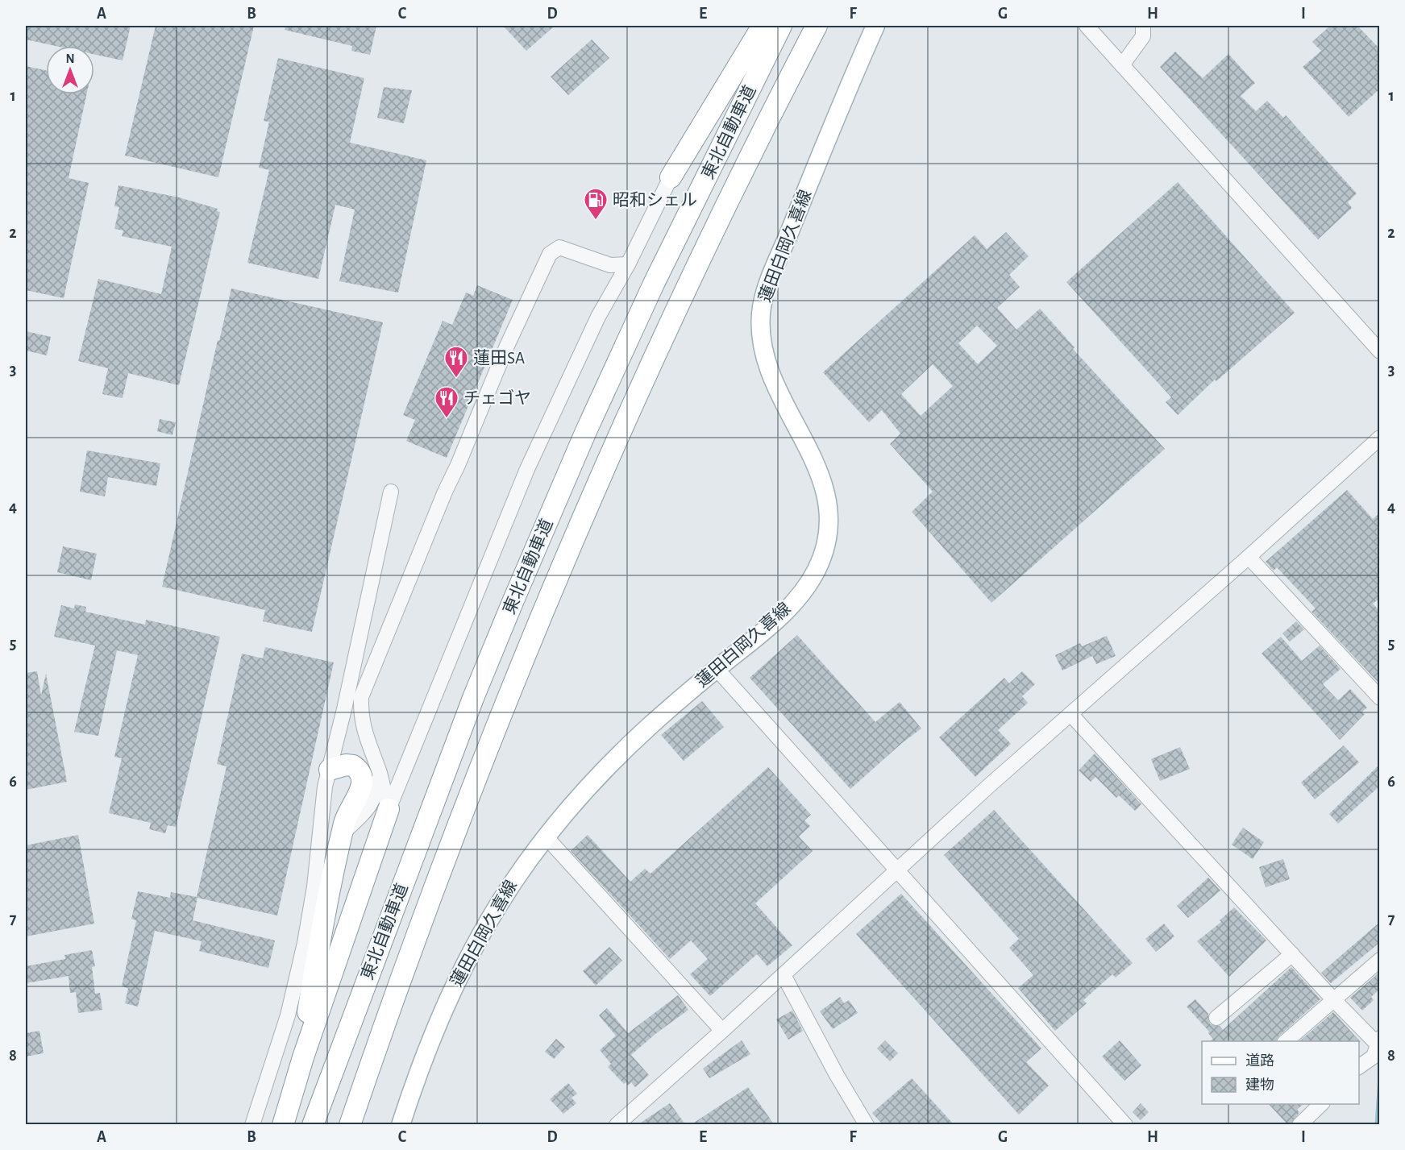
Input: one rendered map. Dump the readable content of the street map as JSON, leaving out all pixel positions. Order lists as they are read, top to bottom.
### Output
{
  "streets": {
    "highway": ["東北自動車道"],
    "main road": ["蓮田白岡久喜線"]
  },
  "places": {
    "fuel station": ["昭和シェル"],
    "restaurant": ["蓮田SA", "チェゴヤ"]
  },
  "legend": ["道路", "建物"],
  "north": "top",
  "grid": {
    "columns": [
      "A",
      "B",
      "C",
      "D",
      "E",
      "F",
      "G",
      "H",
      "I"
    ],
    "rows": [
      "1",
      "2",
      "3",
      "4",
      "5",
      "6",
      "7",
      "8"
    ]
  }
}
